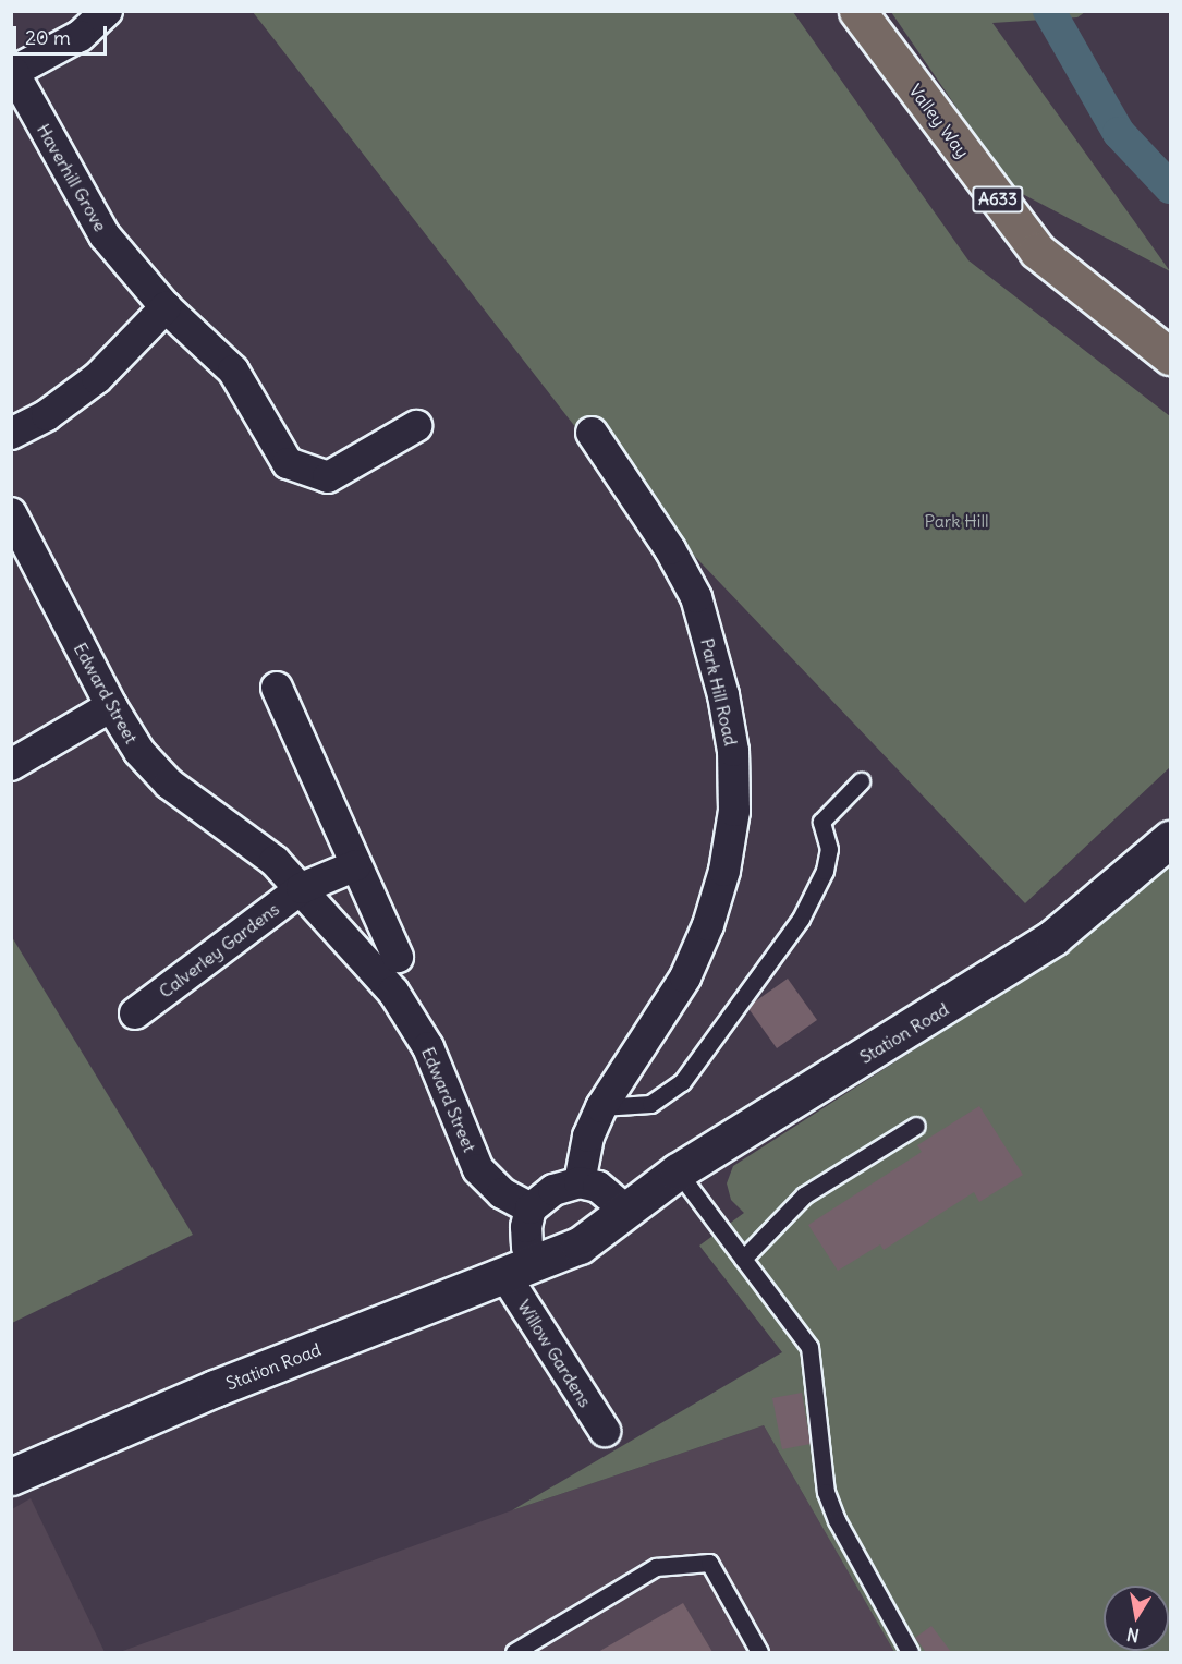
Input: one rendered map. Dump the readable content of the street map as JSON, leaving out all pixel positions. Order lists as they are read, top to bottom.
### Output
{
  "streets": {
    "main road": ["Valley Way", "A633", "Station Road"],
    "street": [
      "Haverhill Grove",
      "Park Hill Road",
      "Edward Street",
      "Calverley Gardens",
      "Willow Gardens"
    ]
  },
  "crossings": [
    ["Edward Street", "Calverley Gardens"],
    ["Station Road", "Willow Gardens"]
  ],
  "parks": ["Park Hill"],
  "scale_bar": "20 m",
  "north": "bottom"
}
